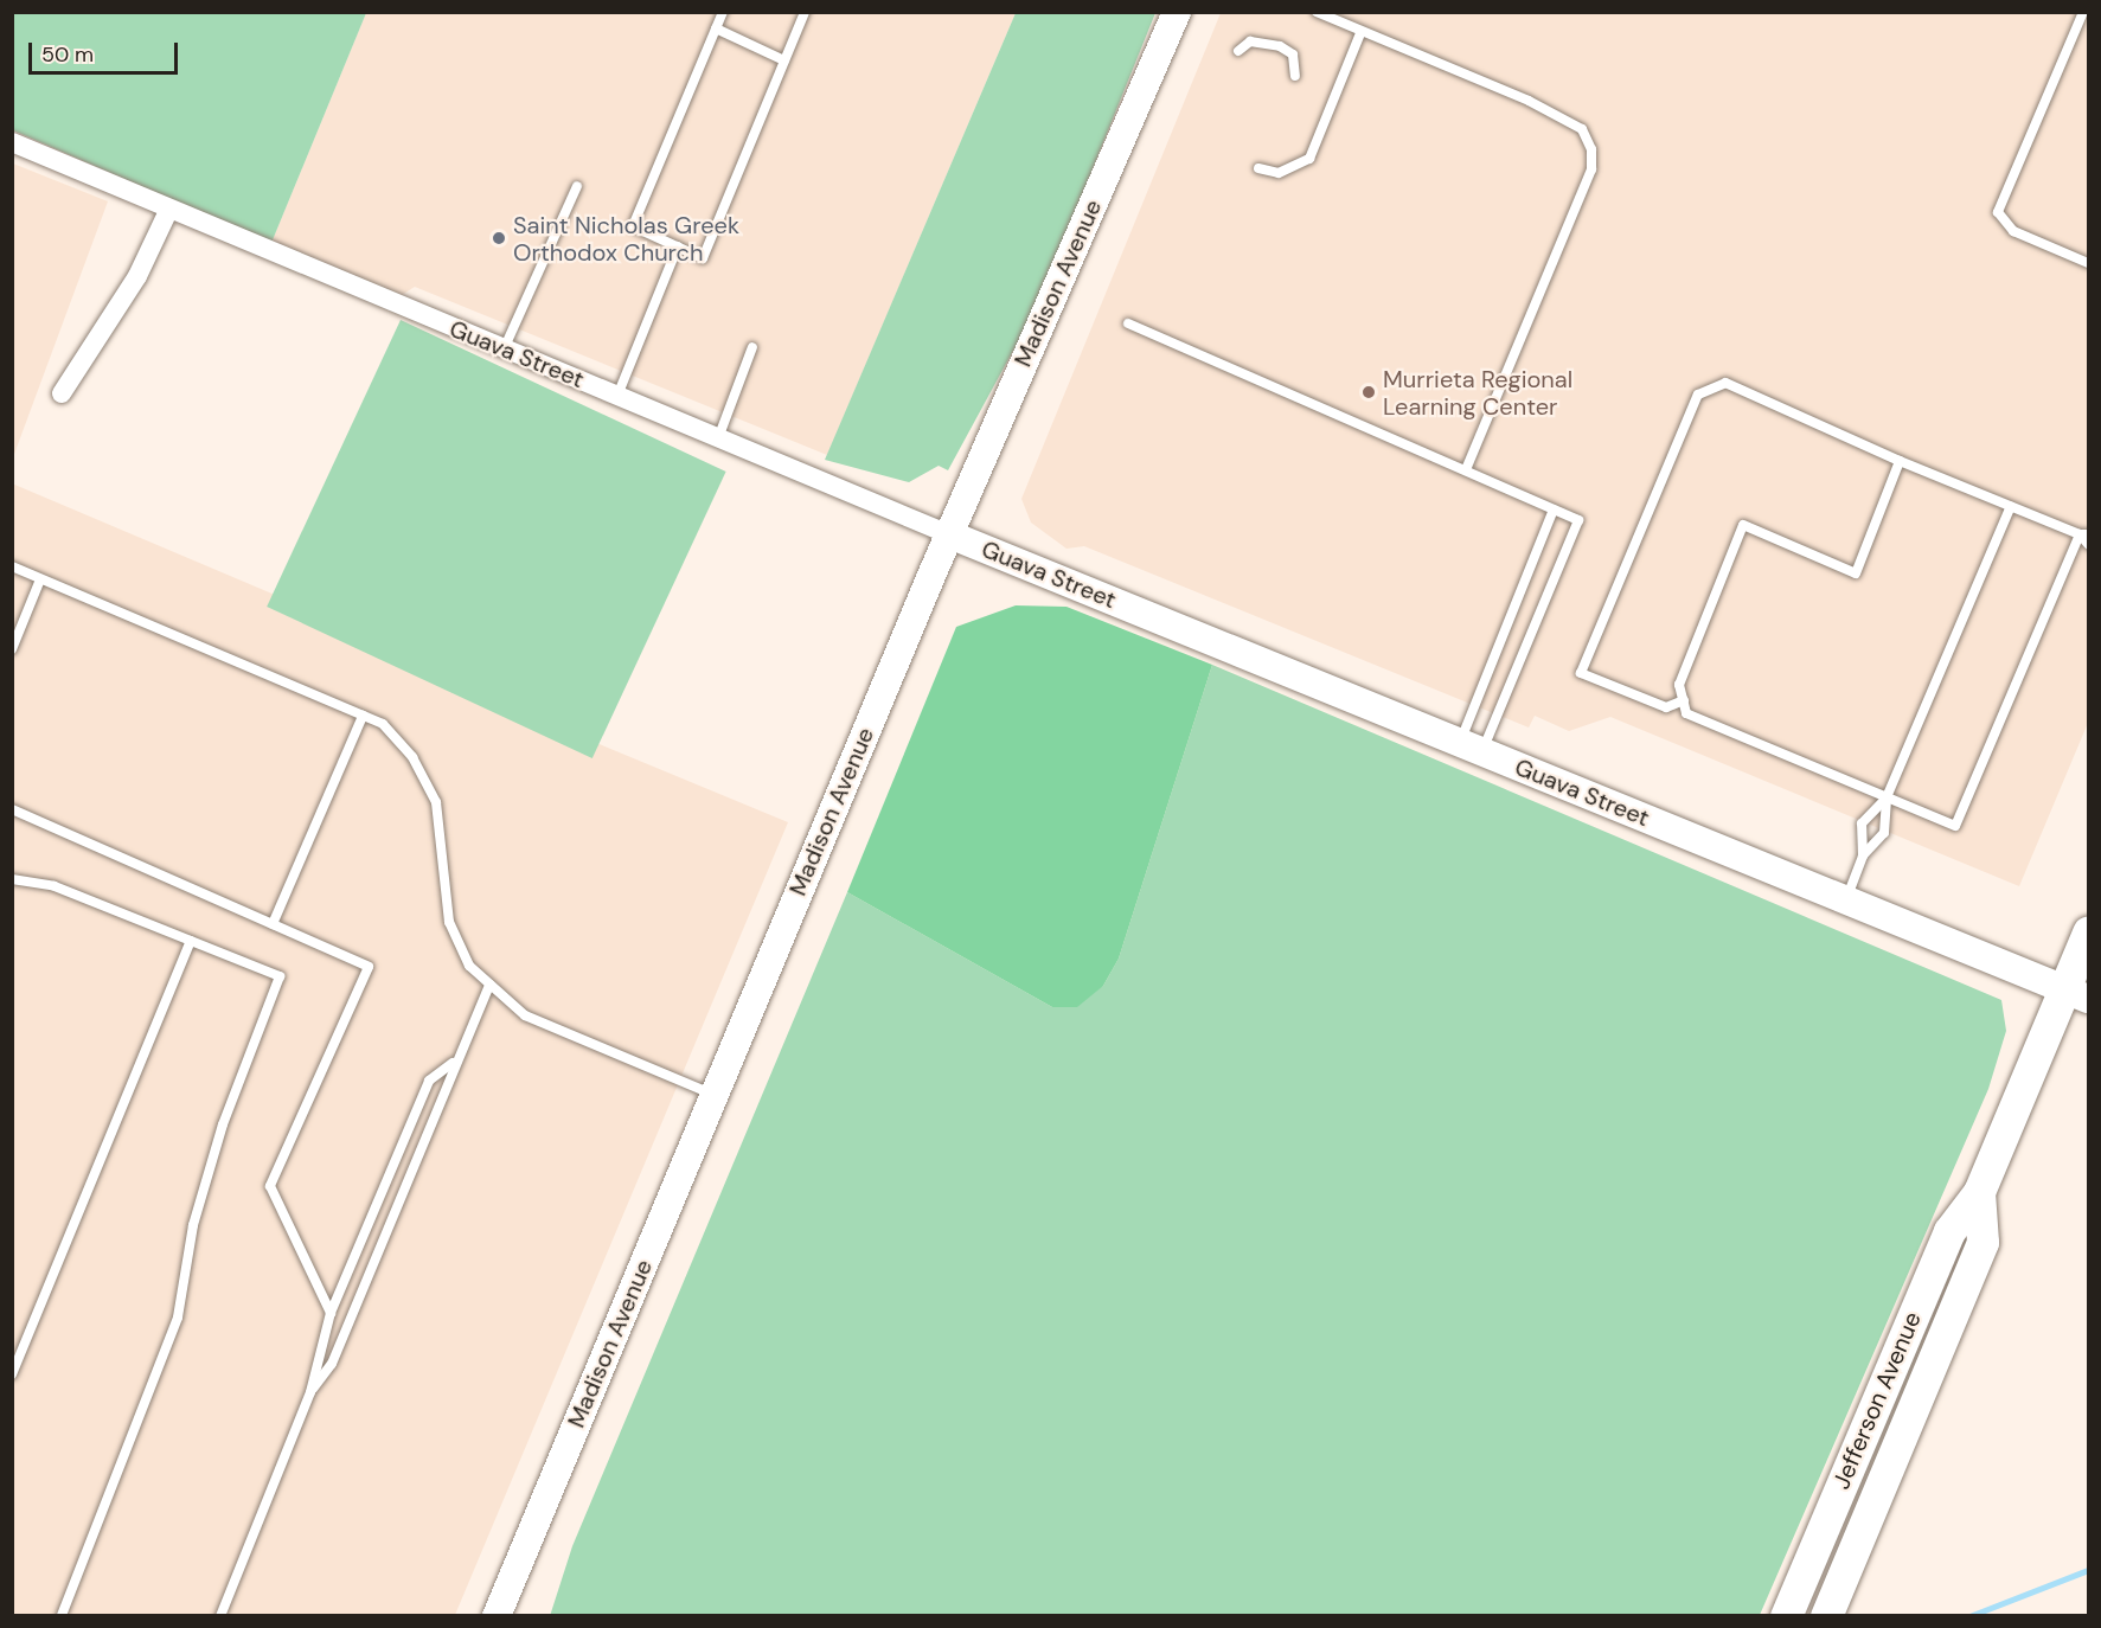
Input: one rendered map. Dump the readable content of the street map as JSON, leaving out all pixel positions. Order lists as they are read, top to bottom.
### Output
{
  "streets": {
    "main road": ["Jefferson Avenue"],
    "street": ["Madison Avenue", "Guava Street"]
  },
  "crossings": [
    ["Madison Avenue", "Guava Street"],
    ["Guava Street", "Jefferson Avenue"]
  ],
  "places": ["Saint Nicholas Greek Orthodox Church", "Murrieta Regional Learning Center"],
  "scale_bar": "50 m"
}
